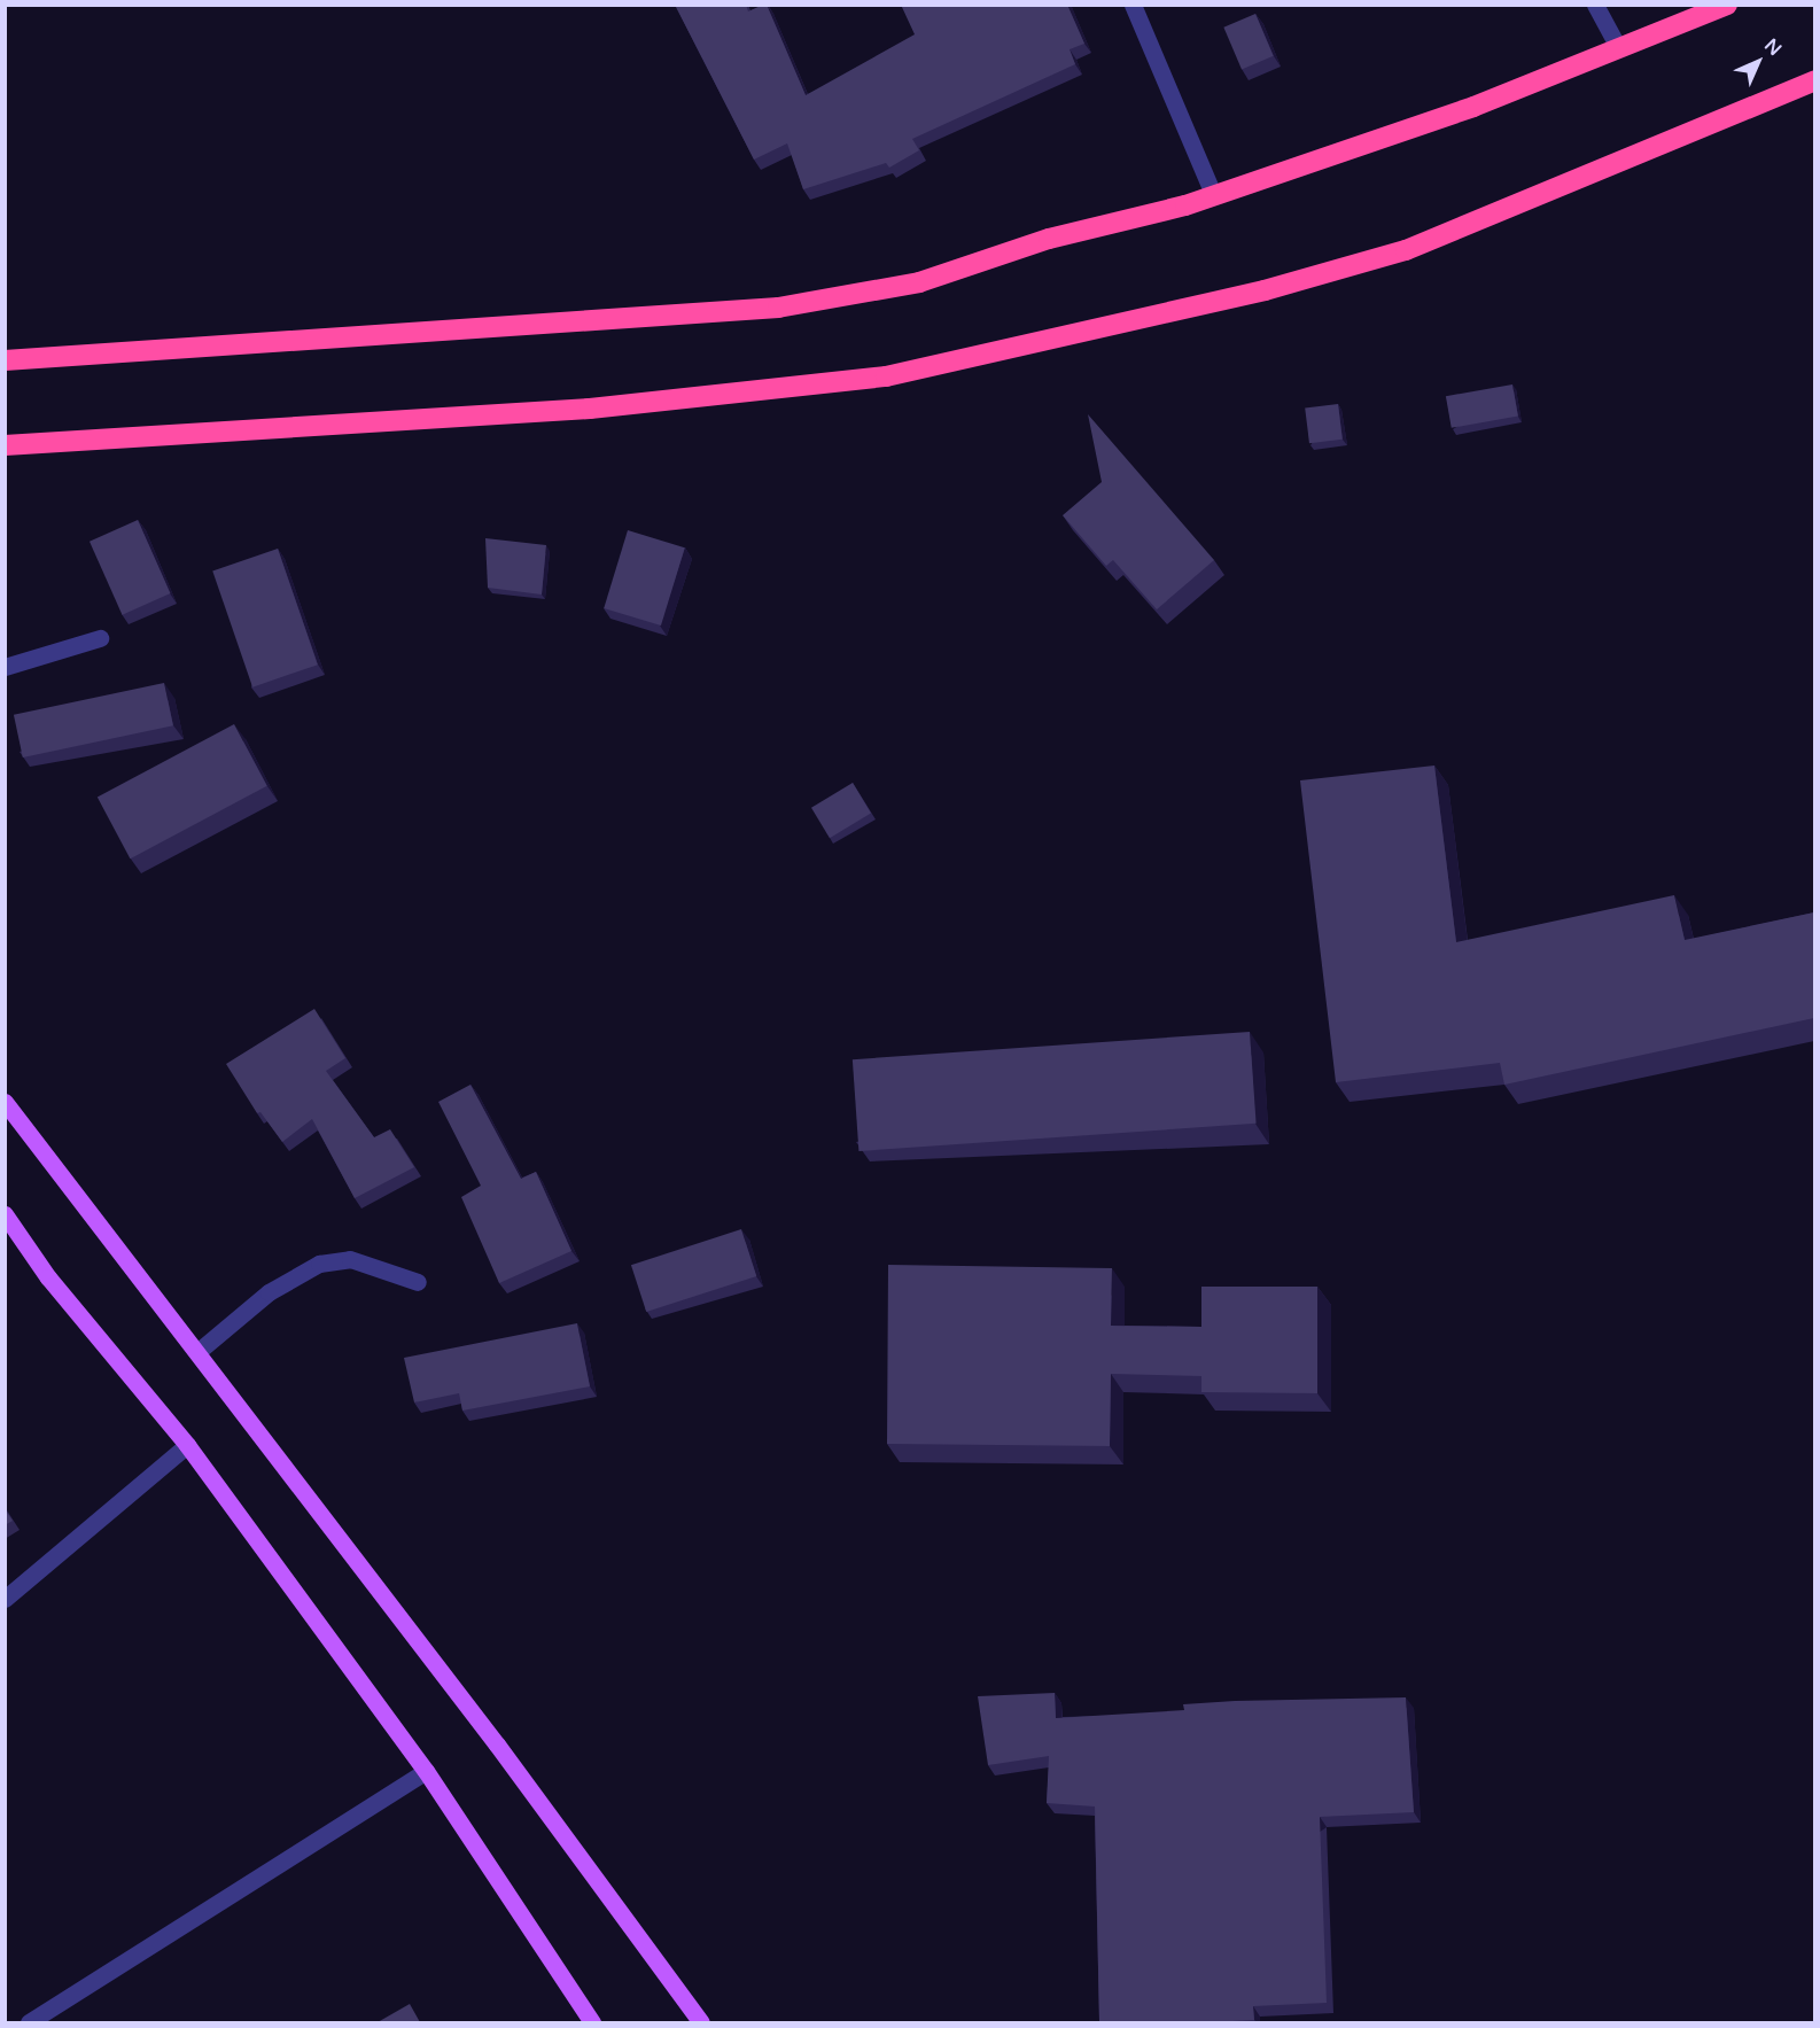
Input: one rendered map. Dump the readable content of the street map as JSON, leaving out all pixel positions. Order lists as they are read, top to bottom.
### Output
{
  "north": "top right"
}
